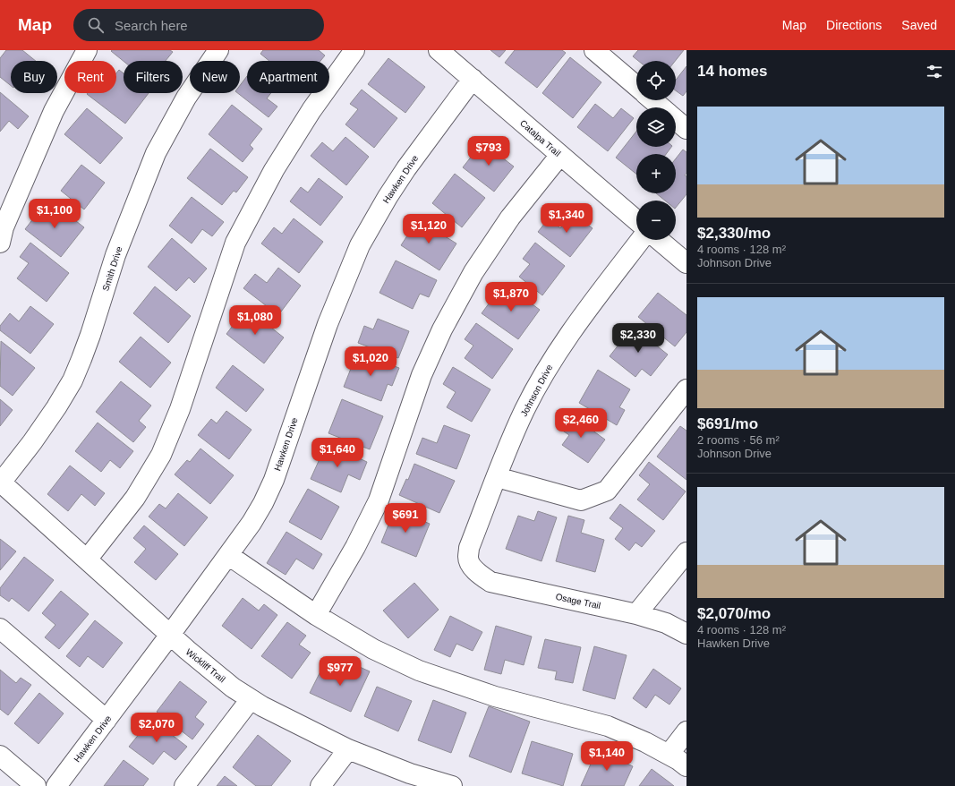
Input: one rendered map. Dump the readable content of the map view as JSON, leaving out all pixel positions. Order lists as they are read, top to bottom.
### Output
{
  "streets": {
    "street": [
      "Catalpa Trail",
      "Hawken Drive",
      "Smith Drive",
      "Johnson Drive",
      "Osage Trail",
      "Wickliff Trail"
    ]
  },
  "crossings": [
    ["Catalpa Trail", "Hawken Drive"],
    ["Hawken Drive", "Wickliff Trail"],
    ["Smith Drive", "Wickliff Trail"],
    ["Johnson Drive", "Osage Trail"]
  ],
  "page": {
    "header": "Map",
    "search": "Search here",
    "nav": ["Map", "Directions", "Saved"],
    "heading": "14 homes",
    "map_buttons": ["+", "−"],
    "chip": [
      "Buy",
      "Rent",
      "Filters",
      "New",
      "Apartment"
    ],
    "list": [
      {
        "name": "$2,330/mo",
        "note": "4 rooms · 128 m² · Johnson Drive"
      },
      {
        "name": "$691/mo",
        "note": "2 rooms · 56 m² · Johnson Drive"
      },
      {
        "name": "$2,070/mo",
        "note": "4 rooms · 128 m² · Hawken Drive"
      }
    ],
    "price": [
      "$793",
      "$1,100",
      "$1,340",
      "$1,120",
      "$1,870",
      "$1,080",
      "$2,330",
      "$1,020",
      "$2,460",
      "$1,640",
      "$691",
      "$977",
      "$2,070",
      "$1,140"
    ]
  }
}
